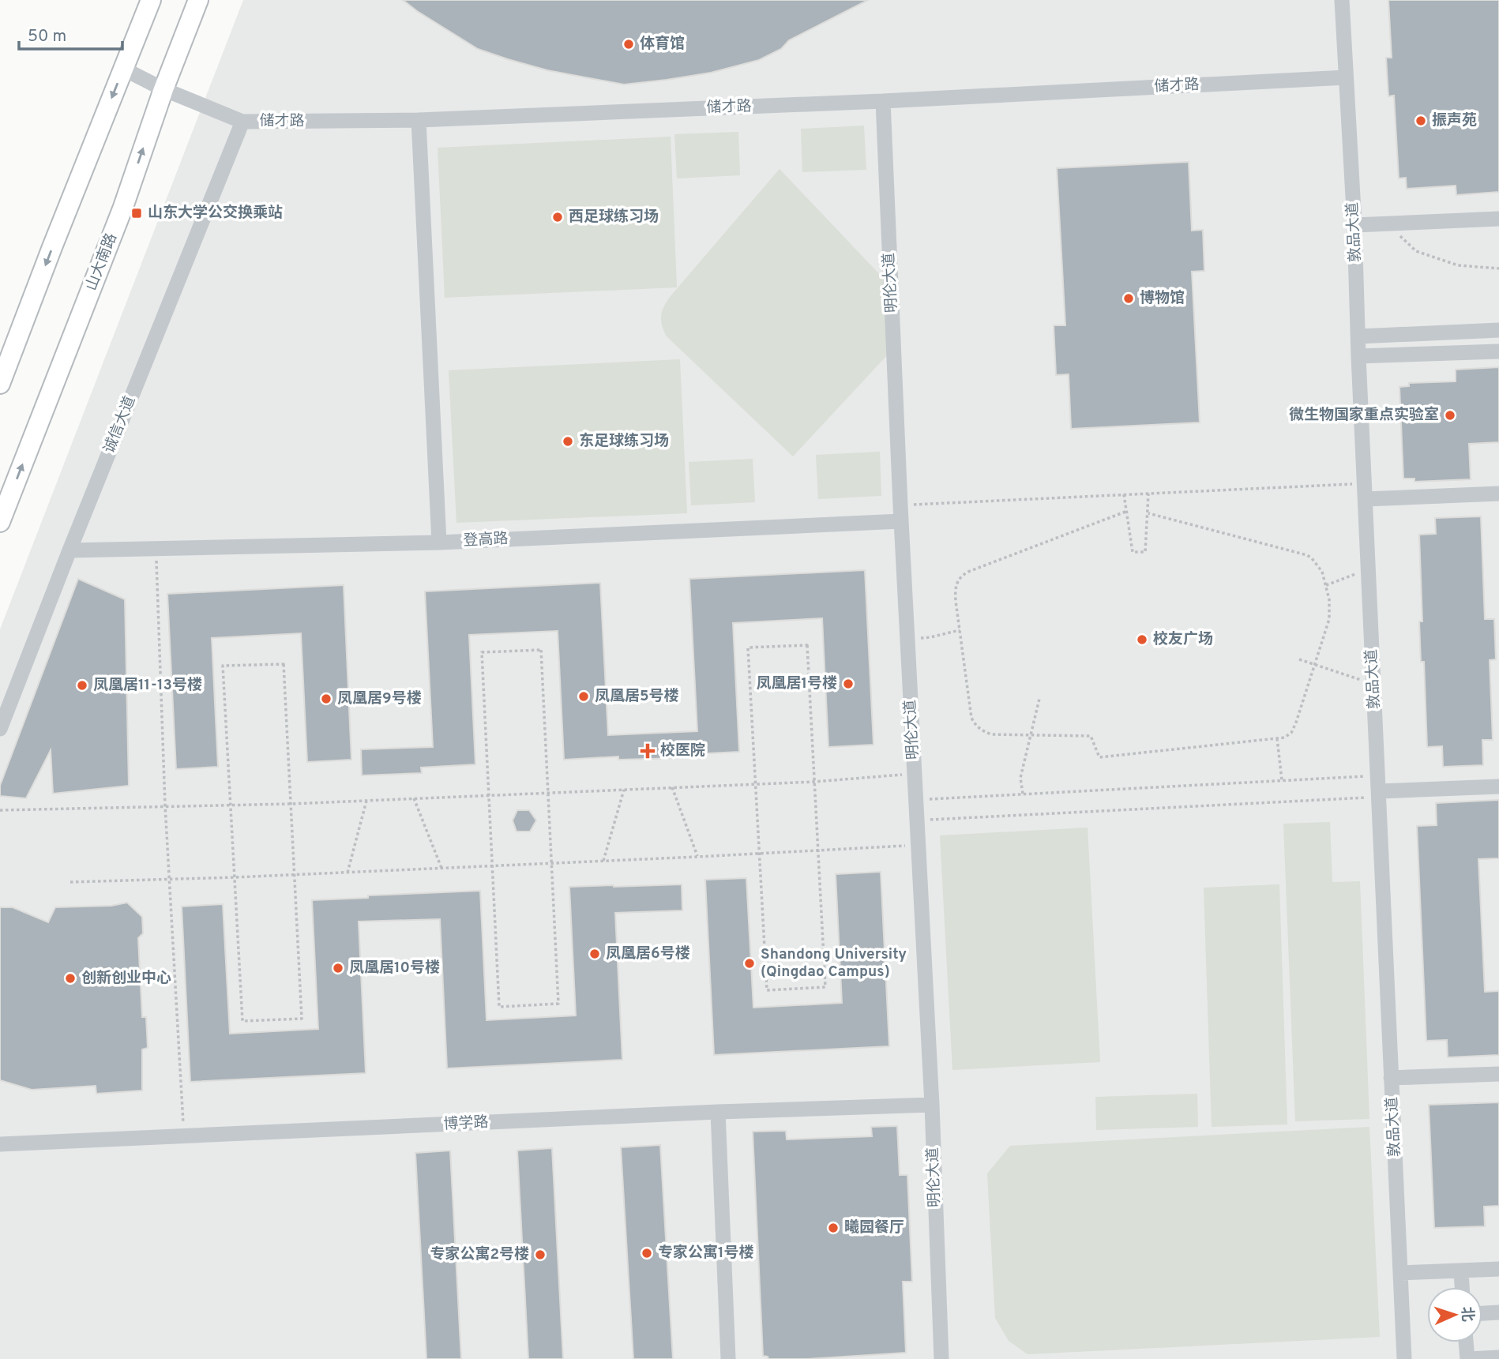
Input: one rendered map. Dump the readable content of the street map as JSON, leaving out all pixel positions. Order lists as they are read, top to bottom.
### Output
{
  "streets": {
    "main road": ["山大南路"],
    "lane": [
      "储才路",
      "敦品大道",
      "明伦大道",
      "诚信大道",
      "登高路",
      "博学路"
    ]
  },
  "crossings": [
    ["储才路", "敦品大道"],
    ["储才路", "山大南路"],
    ["储才路", "明伦大道"],
    ["储才路", "诚信大道"],
    ["明伦大道", "登高路"],
    ["明伦大道", "博学路"],
    ["诚信大道", "登高路"]
  ],
  "places": {
    "other": [
      "体育馆",
      "振声苑",
      "西足球练习场",
      "博物馆",
      "微生物国家重点实验室",
      "东足球练习场",
      "校友广场",
      "凤凰居1号楼",
      "凤凰居11-13号楼",
      "凤凰居5号楼",
      "凤凰居9号楼",
      "凤凰居6号楼",
      "Shandong University (Qingdao Campus)",
      "凤凰居10号楼",
      "创新创业中心",
      "曦园餐厅",
      "专家公寓1号楼",
      "专家公寓2号楼"
    ],
    "transit": ["山东大学公交换乘站"],
    "health": ["校医院"]
  },
  "scale_bar": "50 m",
  "north": "right"
}
